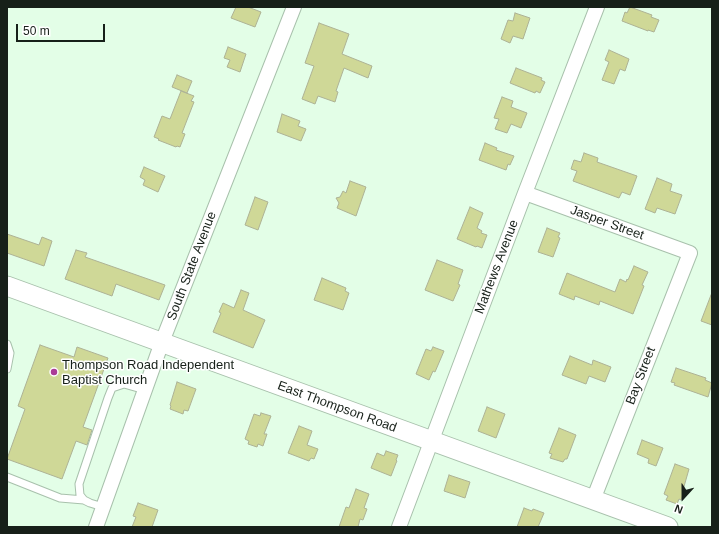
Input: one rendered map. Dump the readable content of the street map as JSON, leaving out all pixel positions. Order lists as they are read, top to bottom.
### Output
{
  "streets": {
    "main road": ["East Thompson Road"],
    "street": [
      "Jasper Street",
      "South State Avenue",
      "Mathews Avenue",
      "Bay Street"
    ]
  },
  "crossings": [
    ["Jasper Street", "Mathews Avenue"],
    ["Jasper Street", "Bay Street"],
    ["South State Avenue", "East Thompson Road"],
    ["Mathews Avenue", "East Thompson Road"],
    ["Bay Street", "East Thompson Road"]
  ],
  "places": ["Thompson Road Independent Baptist Church"],
  "scale_bar": "50 m",
  "north": "bottom"
}
